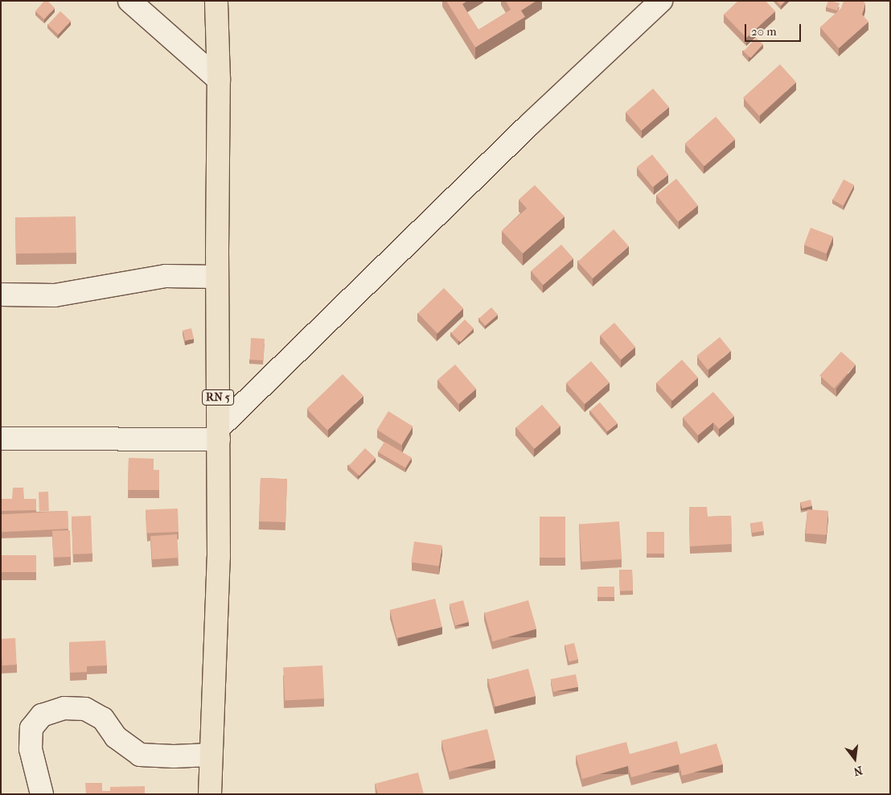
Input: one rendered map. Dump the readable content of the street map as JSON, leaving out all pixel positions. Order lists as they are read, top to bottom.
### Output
{
  "streets": {
    "main road": ["RN 5"]
  },
  "scale_bar": "20 m",
  "north": "bottom"
}
